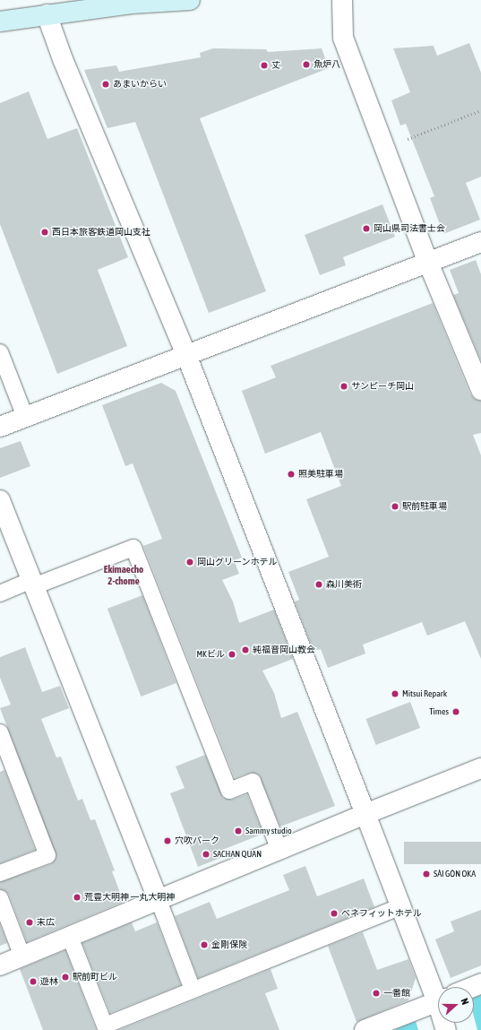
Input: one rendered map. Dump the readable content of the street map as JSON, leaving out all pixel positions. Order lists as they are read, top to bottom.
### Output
{
  "districts": ["Ekimaecho 2-chome"],
  "places": [
    "魚炉八",
    "丈",
    "あまいからい",
    "岡山県司法書士会",
    "西日本旅客鉄道岡山支社",
    "サンピーチ岡山",
    "照美駐車場",
    "駅前駐車場",
    "岡山グリーンホテル",
    "森川美術",
    "純福音岡山教会",
    "MKビル",
    "Mitsui Repark",
    "Times",
    "Sammy studio",
    "穴吹パーク",
    "SACHAN QUAN",
    "SÀI GÒN OKA",
    "荒豊大明神 一丸大明神",
    "ベネフィットホテル",
    "末広",
    "金剛保険",
    "駅前町ビル",
    "遊林",
    "一番館"
  ],
  "north": "right"
}
